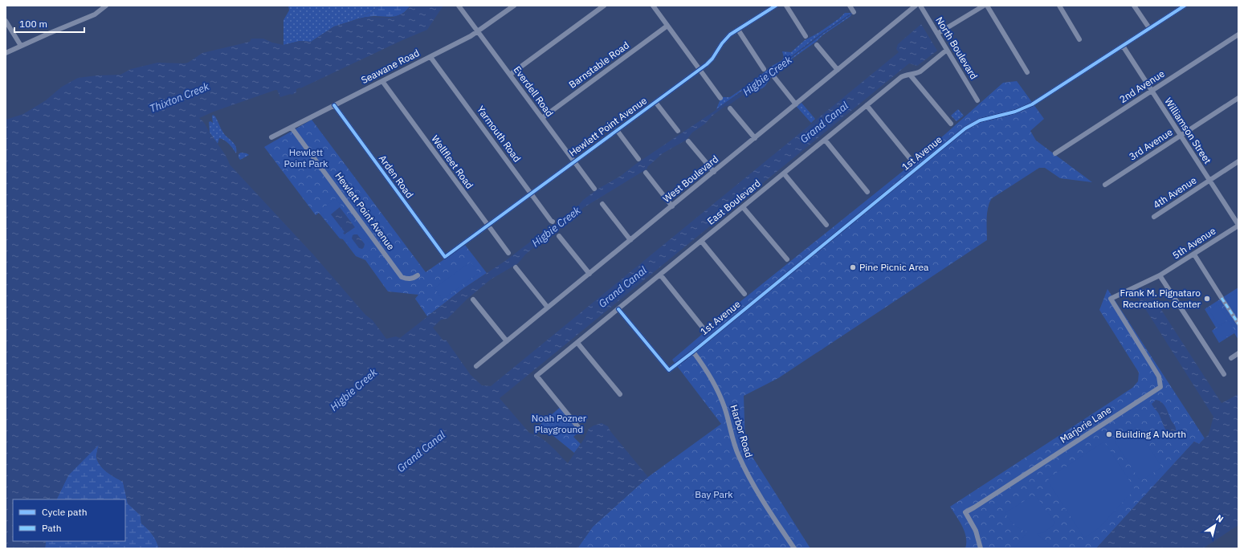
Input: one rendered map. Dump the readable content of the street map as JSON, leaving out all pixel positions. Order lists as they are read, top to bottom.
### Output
{
  "streets": {
    "street": [
      "North Boulevard",
      "Barnstable Road",
      "Seawane Road",
      "2nd Avenue",
      "Everdell Road",
      "Hewlett Point Avenue",
      "Williamson Street",
      "Yarmouth Road",
      "3rd Avenue",
      "1st Avenue",
      "Wellfleet Road",
      "Arden Road",
      "West Boulevard",
      "4th Avenue",
      "East Boulevard",
      "5th Avenue",
      "Marjorie Lane",
      "Harbor Road"
    ]
  },
  "crossings": [
    ["North Boulevard", "East Boulevard"],
    ["Barnstable Road", "Everdell Road"],
    ["Seawane Road", "Everdell Road"],
    ["Seawane Road", "Hewlett Point Avenue"],
    ["Seawane Road", "Yarmouth Road"],
    ["Seawane Road", "Wellfleet Road"],
    ["Seawane Road", "Arden Road"],
    ["2nd Avenue", "Williamson Street"],
    ["Everdell Road", "Hewlett Point Avenue"],
    ["Hewlett Point Avenue", "Yarmouth Road"],
    ["Hewlett Point Avenue", "Wellfleet Road"],
    ["Hewlett Point Avenue", "Arden Road"],
    ["Williamson Street", "3rd Avenue"],
    ["Williamson Street", "1st Avenue"],
    ["Williamson Street", "4th Avenue"],
    ["Williamson Street", "5th Avenue"],
    ["1st Avenue", "East Boulevard"],
    ["1st Avenue", "Harbor Road"],
    ["5th Avenue", "Marjorie Lane"]
  ],
  "water": ["Higbie Creek", "Thixton Creek", "Grand Canal"],
  "parks": ["Hewlett Point Park", "Noah Pozner Playground", "Bay Park"],
  "places": ["Pine Picnic Area", "Frank M. Pignataro Recreation Center", "Building A North"],
  "legend": ["Cycle path", "Path"],
  "scale_bar": "100 m",
  "north": "top right"
}
